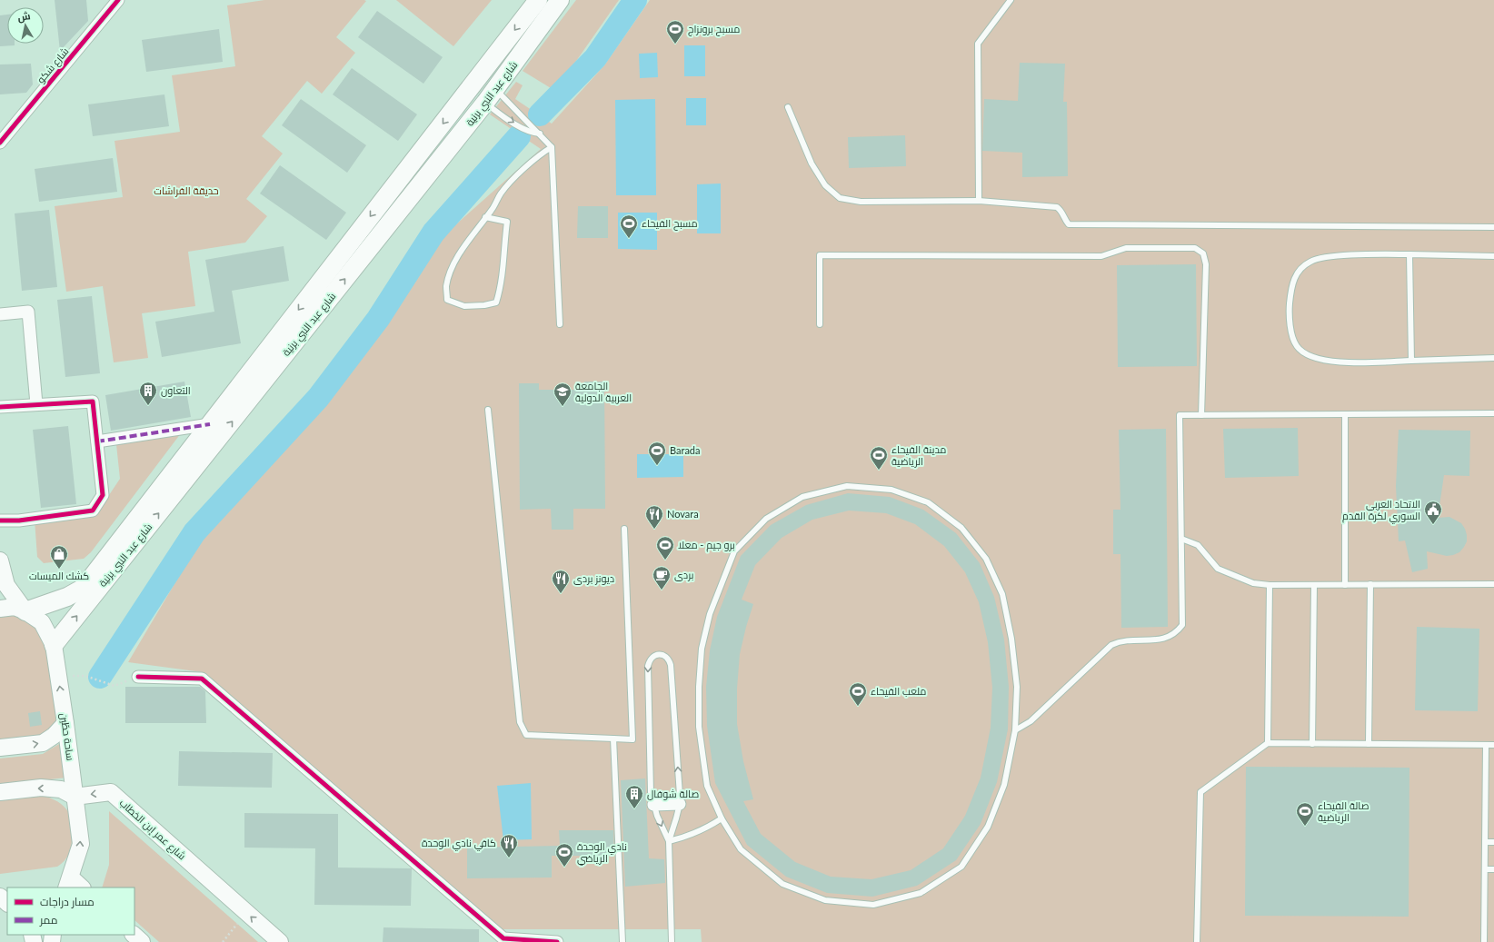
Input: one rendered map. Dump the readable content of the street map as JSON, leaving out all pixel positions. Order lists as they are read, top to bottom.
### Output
{
  "streets": {
    "main road": ["شارع عبد النبي برنية", "ساحة حطّين", "شارع عمر إبن الخطاب"],
    "street": ["شارع شكو"]
  },
  "crossings": [
    ["شارع عبد النبي برنية", "ساحة حطّين"],
    ["ساحة حطّين", "شارع عمر إبن الخطاب"]
  ],
  "one_way": ["ساحة حطّين", "شارع عمر إبن الخطاب"],
  "parks": ["حديقة الفراشات"],
  "places": {
    "sports": [
      "مسبح برونزاج",
      "مسبح الفيحاء",
      "Barada",
      "مدينة الفيحاء الرياضية",
      "برو جيم - معلا",
      "ملعب الفيحاء",
      "صالة الفيحاء الرياضية",
      "نادي الوحدة الرياضي"
    ],
    "building": ["التعاون", "صالة شوفال"],
    "school or university": ["الجامعة العربية الدولية"],
    "public building": ["الاتحاد العربي السوري لكرة القدم"],
    "restaurant": ["Novara", "ديونز بردى", "كافي نادي الوحدة"],
    "shop": ["كشك الميسات"],
    "cafe": ["بردى"]
  },
  "legend": ["مسار دراجات", "ممر"],
  "north": "top"
}
